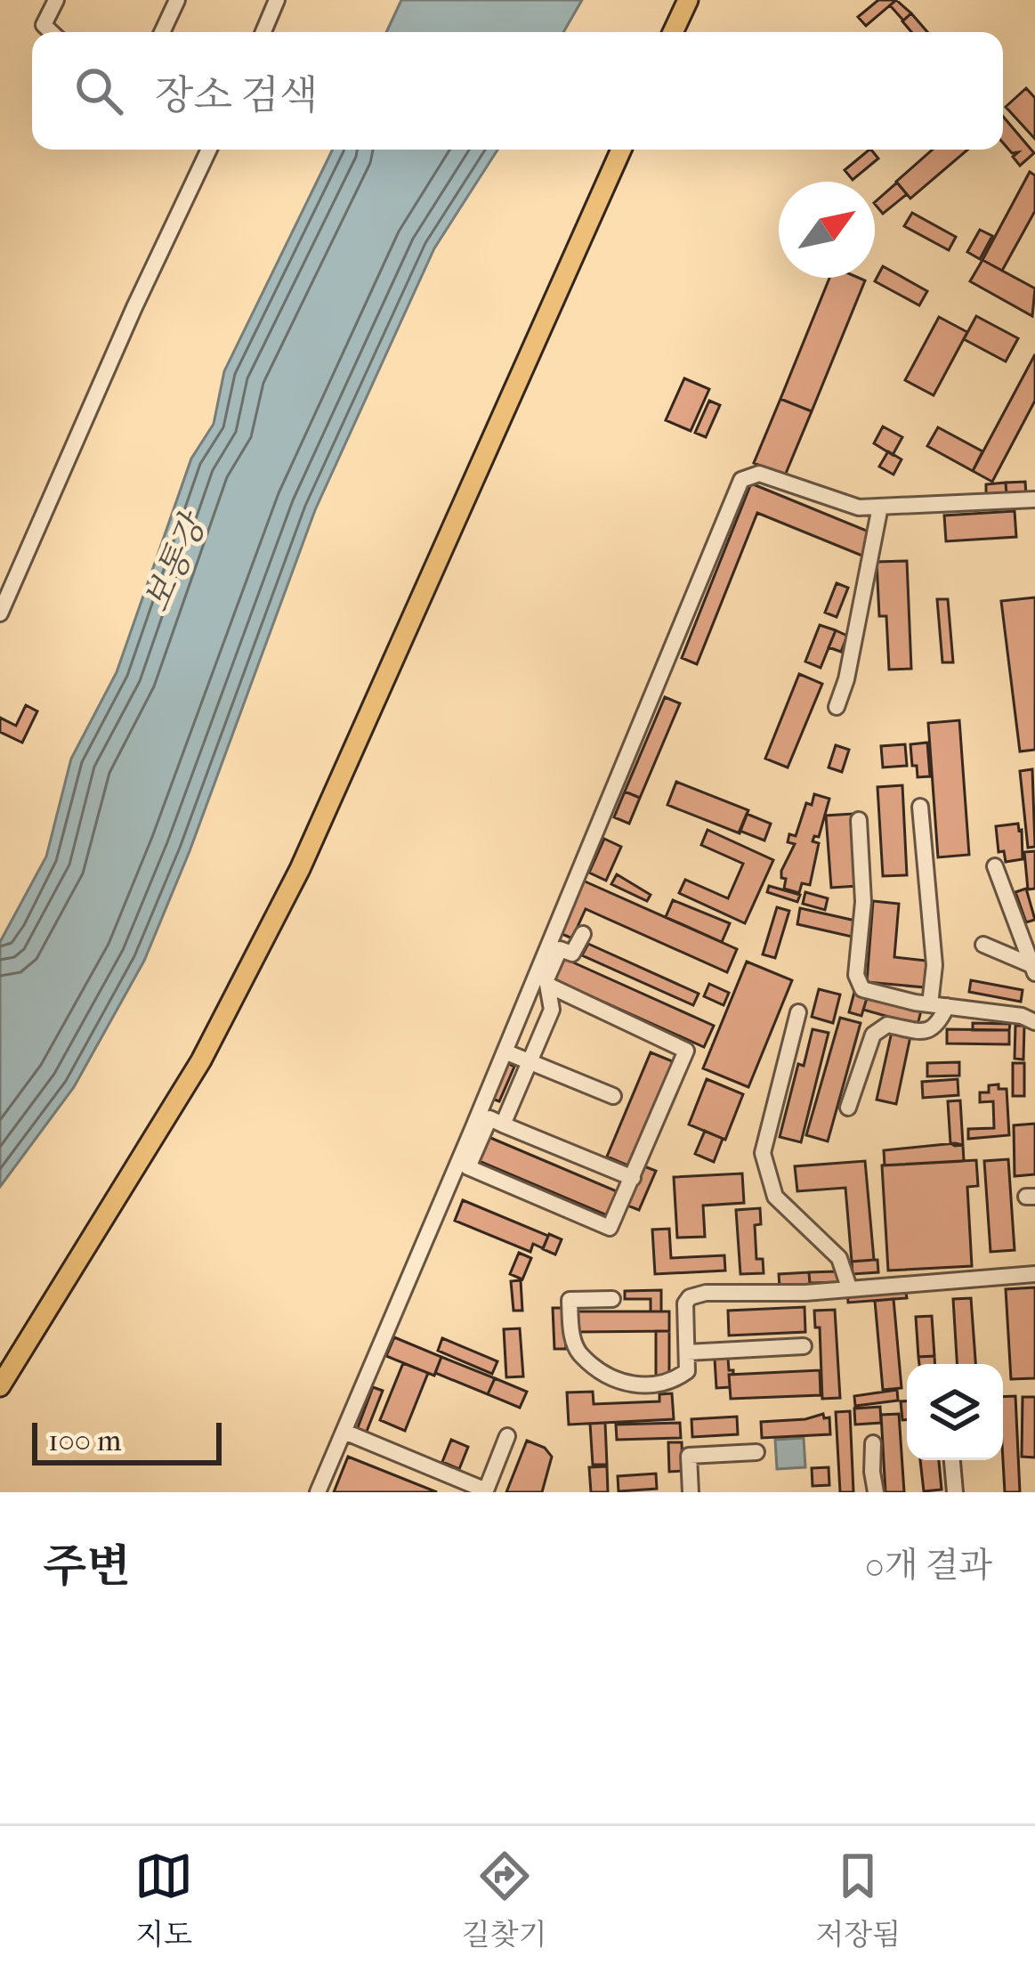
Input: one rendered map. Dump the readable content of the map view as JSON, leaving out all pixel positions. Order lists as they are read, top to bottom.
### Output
{
  "water": ["보통강"],
  "scale_bar": "100 m",
  "north": "top right",
  "page": {
    "search": "장소 검색",
    "scale": "100 m",
    "heading": ["주변", "0개 결과"],
    "nav": ["지도", "길찾기", "저장됨"]
  }
}
